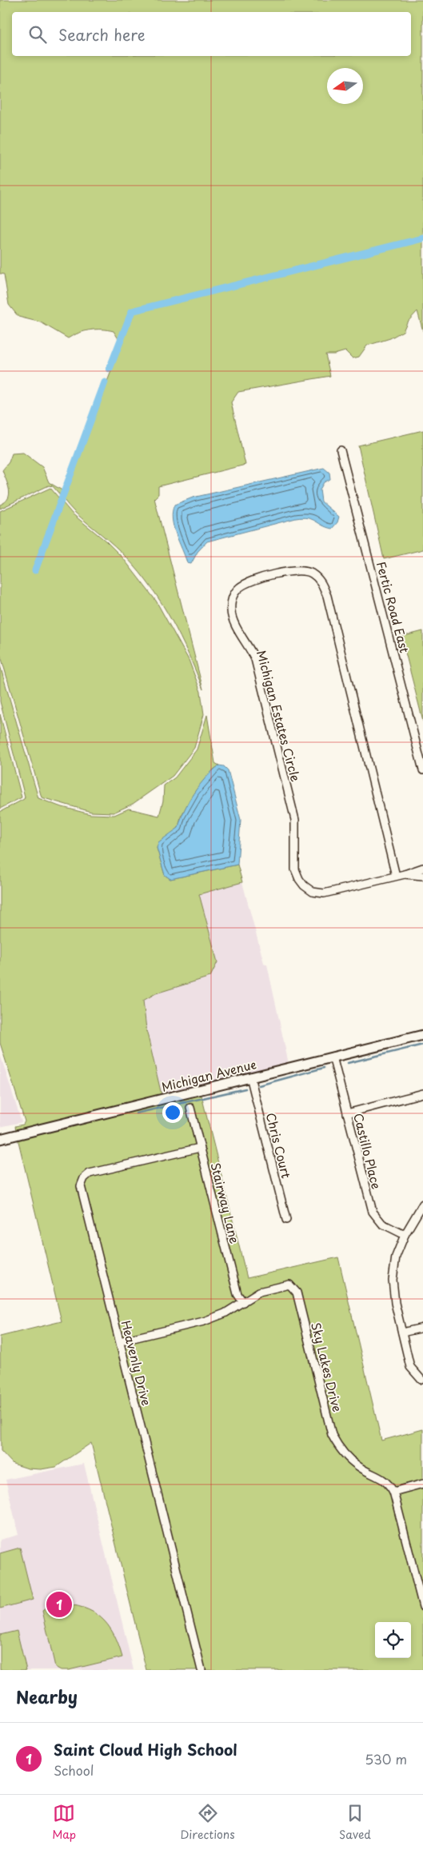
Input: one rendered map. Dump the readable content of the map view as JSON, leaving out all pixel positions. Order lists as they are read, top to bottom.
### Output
{
  "streets": {
    "street": [
      "Fertic Road East",
      "Michigan Estates Circle",
      "Michigan Avenue",
      "Chris Court",
      "Castillo Place",
      "Stairway Lane",
      "Heavenly Drive",
      "Sky Lakes Drive"
    ]
  },
  "crossings": [
    ["Michigan Avenue", "Chris Court"],
    ["Michigan Avenue", "Castillo Place"],
    ["Stairway Lane", "Heavenly Drive"],
    ["Stairway Lane", "Sky Lakes Drive"],
    ["Heavenly Drive", "Sky Lakes Drive"]
  ],
  "north": "left",
  "page": {
    "search": "Search here",
    "pins": "1",
    "heading": "Nearby",
    "list": [
      {
        "mark": "1",
        "name": "Saint Cloud High School",
        "note": "School",
        "value": "530 m"
      }
    ],
    "nav": ["Map", "Directions", "Saved"]
  }
}
